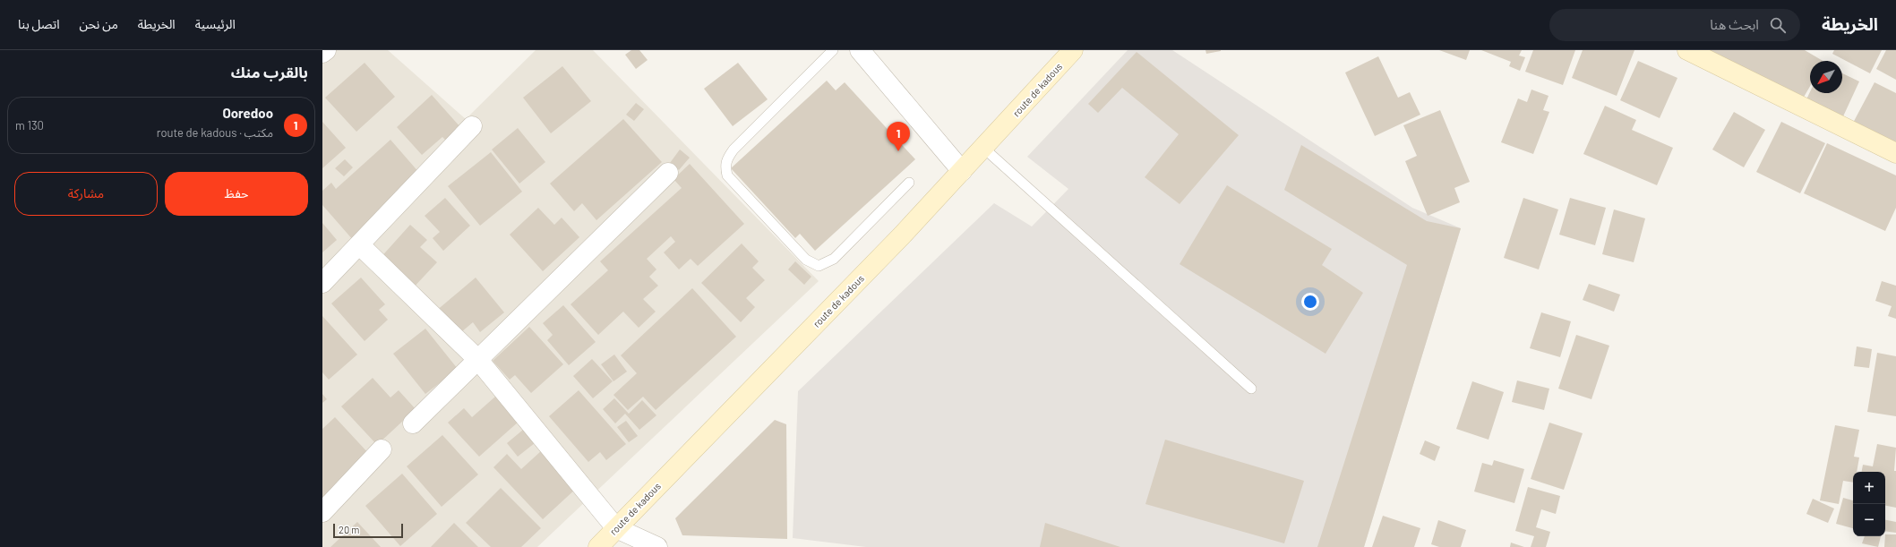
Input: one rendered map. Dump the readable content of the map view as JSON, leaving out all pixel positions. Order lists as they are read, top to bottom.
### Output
{
  "streets": {
    "main road": ["route de kadous"]
  },
  "scale_bar": "20 m",
  "north": "bottom left",
  "page": {
    "header": "الخريطة",
    "search": "ابحث هنا",
    "nav": [
      "الرئيسية",
      "الخريطة",
      "من نحن",
      "اتصل بنا"
    ],
    "heading": "بالقرب منك",
    "list": [
      {
        "mark": "1",
        "name": "Ooredoo",
        "note": "مكتب · route de kadous",
        "value": "130 m"
      }
    ],
    "pins": "1",
    "buttons": ["حفظ", "مشاركة"],
    "map_buttons": ["+", "−"],
    "scale": "20 m"
  }
}
